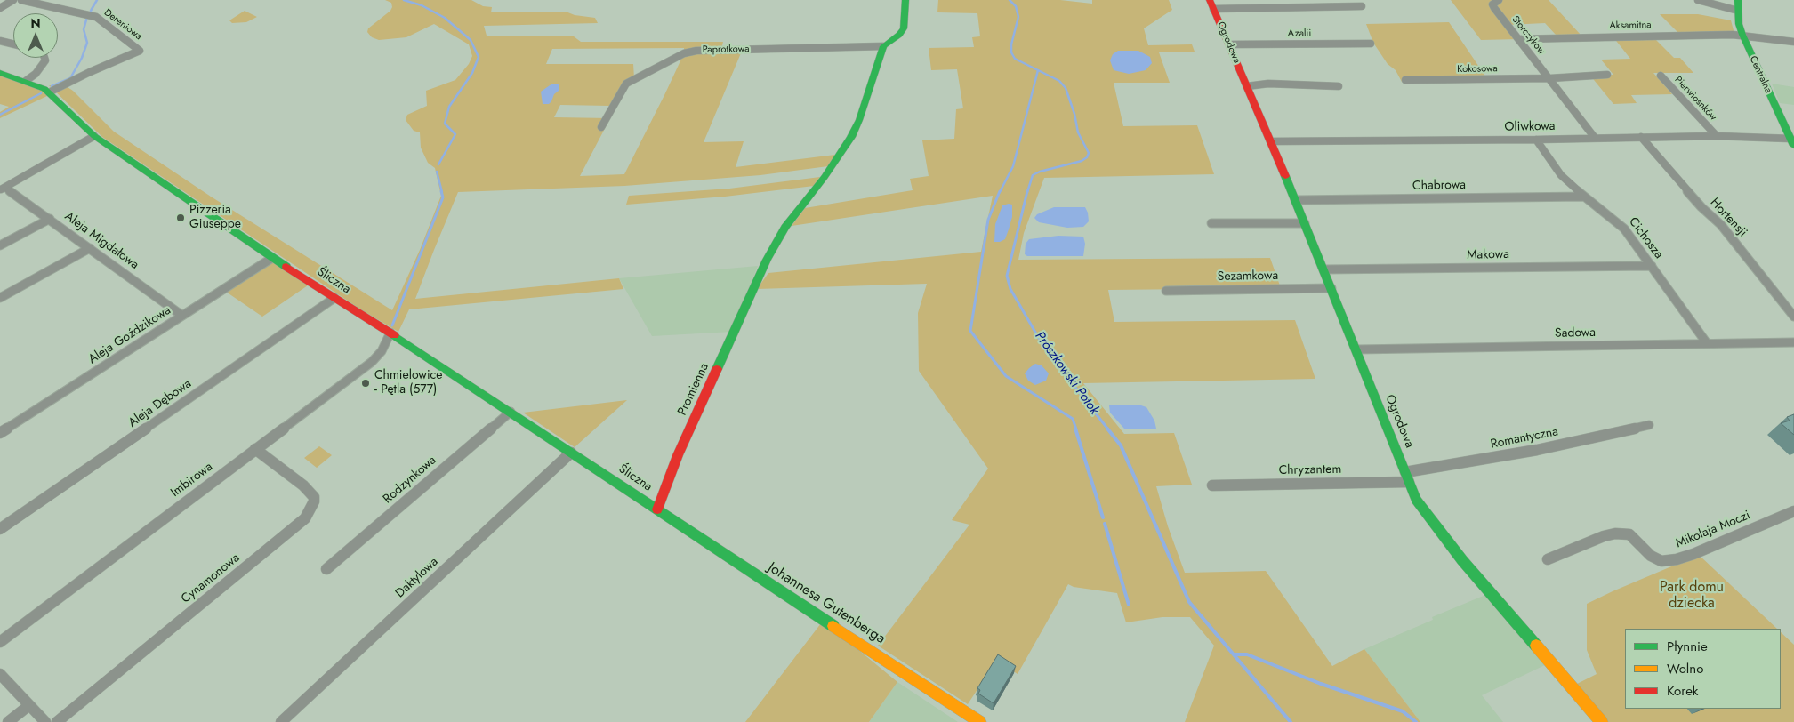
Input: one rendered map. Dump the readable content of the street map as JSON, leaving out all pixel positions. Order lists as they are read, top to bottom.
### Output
{
  "streets": {
    "street": [
      "Dereniowa",
      "Aksamitna",
      "Azalii",
      "Storczyków",
      "Ogrodowa",
      "Paprotkowa",
      "Kokosowa",
      "Centralna",
      "Pierwiosnków",
      "Oliwkowa",
      "Chabrowa",
      "Hortensji",
      "Cichosza",
      "Aleja Migdałowa",
      "Makowa",
      "Sezamkowa",
      "Śliczna",
      "Sadowa",
      "Aleja Goździkowa",
      "Promienna",
      "Aleja Dębowa",
      "Romantyczna",
      "Chryzantem",
      "Imbirowa",
      "Rodzynkowa",
      "Mikołaja Moczi",
      "Daktylowa",
      "Cynamonowa",
      "Johannesa Gutenberga"
    ]
  },
  "crossings": [
    ["Dereniowa", "Śliczna"],
    ["Aksamitna", "Storczyków"],
    ["Aksamitna", "Centralna"],
    ["Azalii", "Ogrodowa"],
    ["Storczyków", "Kokosowa"],
    ["Storczyków", "Oliwkowa"],
    ["Ogrodowa", "Oliwkowa"],
    ["Ogrodowa", "Chabrowa"],
    ["Ogrodowa", "Makowa"],
    ["Ogrodowa", "Sezamkowa"],
    ["Ogrodowa", "Sadowa"],
    ["Ogrodowa", "Romantyczna"],
    ["Ogrodowa", "Chryzantem"],
    ["Paprotkowa", "Promienna"],
    ["Centralna", "Oliwkowa"],
    ["Pierwiosnków", "Oliwkowa"],
    ["Oliwkowa", "Hortensji"],
    ["Oliwkowa", "Cichosza"],
    ["Chabrowa", "Cichosza"],
    ["Cichosza", "Makowa"],
    ["Cichosza", "Sadowa"],
    ["Aleja Migdałowa", "Aleja Goździkowa"],
    ["Śliczna", "Aleja Goździkowa"],
    ["Śliczna", "Promienna"],
    ["Śliczna", "Aleja Dębowa"],
    ["Śliczna", "Imbirowa"],
    ["Śliczna", "Rodzynkowa"],
    ["Śliczna", "Daktylowa"],
    ["Śliczna", "Johannesa Gutenberga"],
    ["Promienna", "Johannesa Gutenberga"],
    ["Romantyczna", "Chryzantem"],
    ["Imbirowa", "Cynamonowa"]
  ],
  "water": ["Prószkowski Potok"],
  "parks": ["Park domu dziecka"],
  "places": ["Pizzeria Giuseppe", "Chmielowice - Pętla (577)"],
  "legend": ["Płynnie", "Wolno", "Korek"],
  "north": "top"
}
